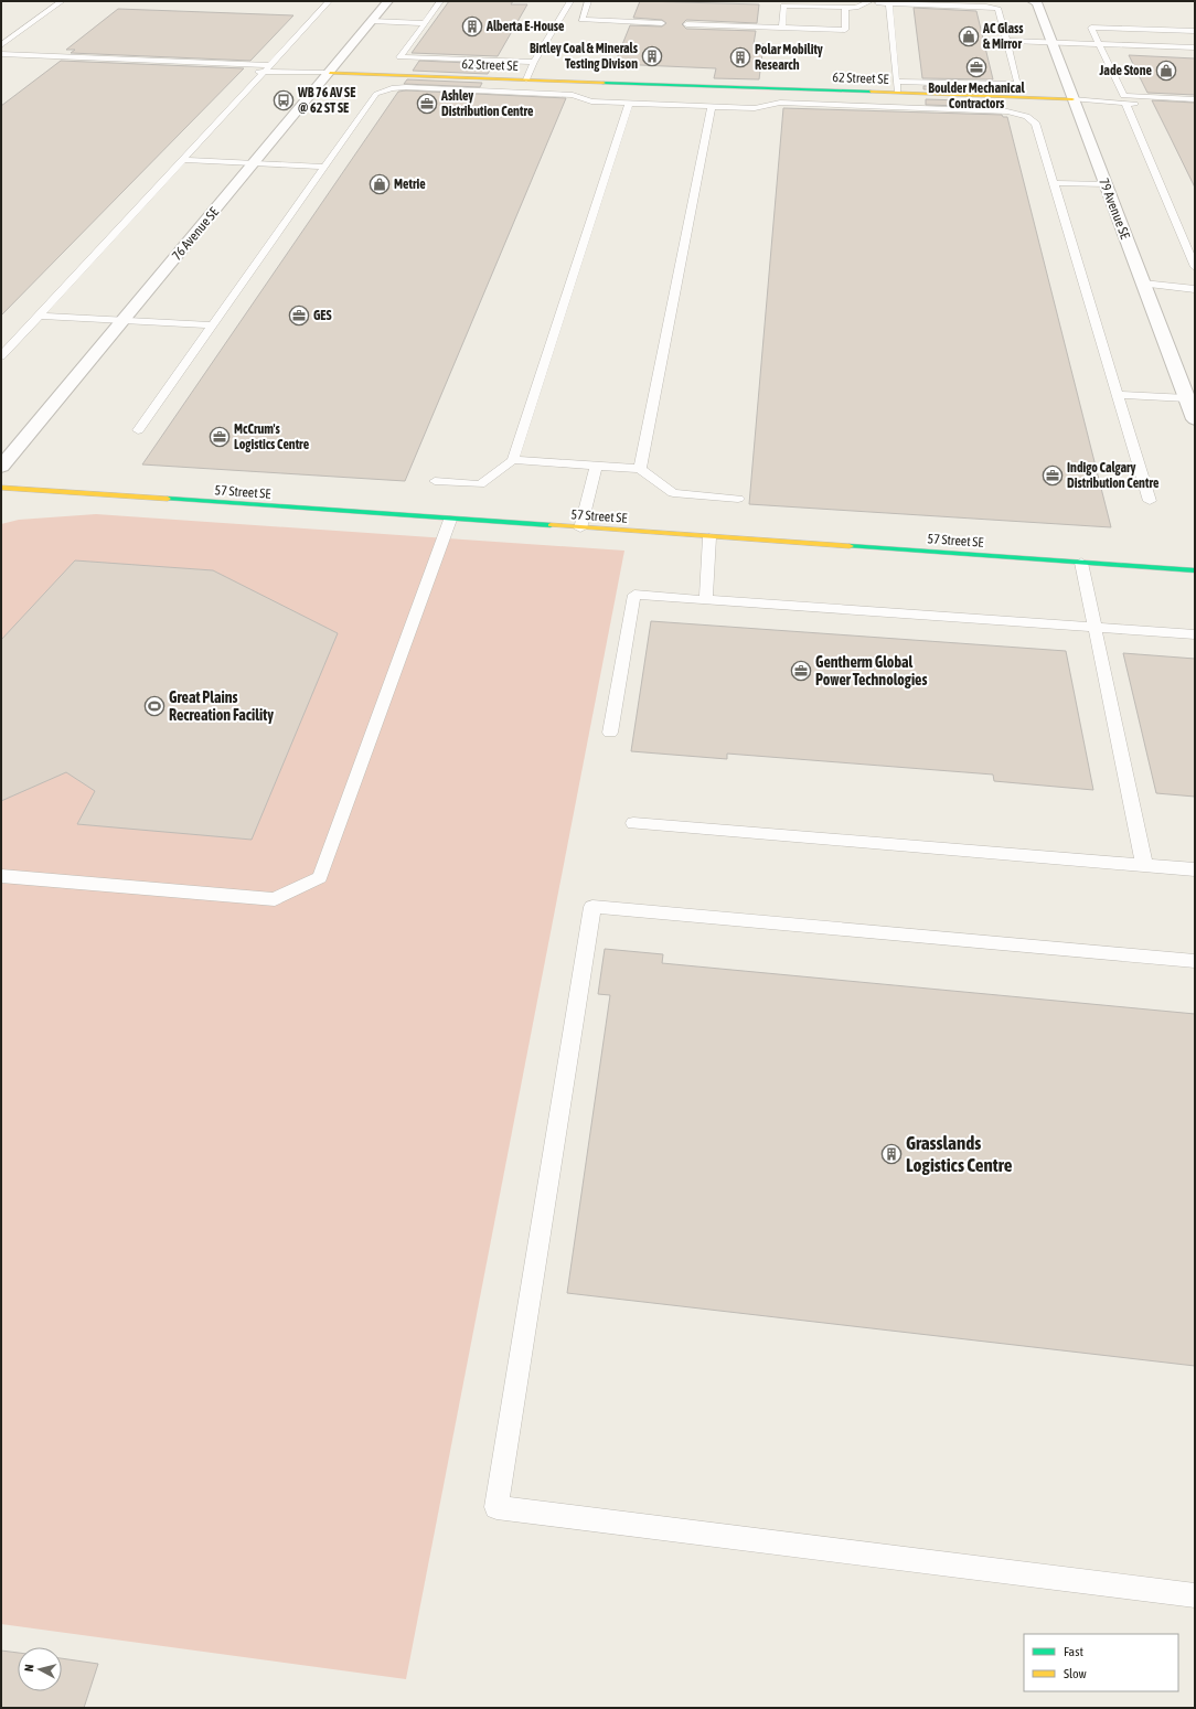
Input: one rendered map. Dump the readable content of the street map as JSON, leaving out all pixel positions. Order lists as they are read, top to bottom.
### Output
{
  "streets": {
    "street": [
      "62 Street SE",
      "79 Avenue SE",
      "76 Avenue SE",
      "57 Street SE"
    ]
  },
  "crossings": [
    ["62 Street SE", "79 Avenue SE"],
    ["62 Street SE", "76 Avenue SE"]
  ],
  "places": {
    "building": [
      "Alberta E-House",
      "Birtley Coal & Minerals Testing Divison",
      "Polar Mobility Research",
      "Grasslands Logistics Centre"
    ],
    "shop": ["AC Glass & Mirror", "Jade Stone", "Metrie"],
    "office": [
      "Boulder Mechanical Contractors",
      "Ashley Distribution Centre",
      "GES",
      "McCrum's Logistics Centre",
      "Indigo Calgary Distribution Centre",
      "Gentherm Global Power Technologies"
    ],
    "bus stop": ["WB 76 AV SE @ 62 ST SE"],
    "sports": ["Great Plains Recreation Facility"]
  },
  "legend": ["Fast", "Slow"],
  "north": "left"
}
